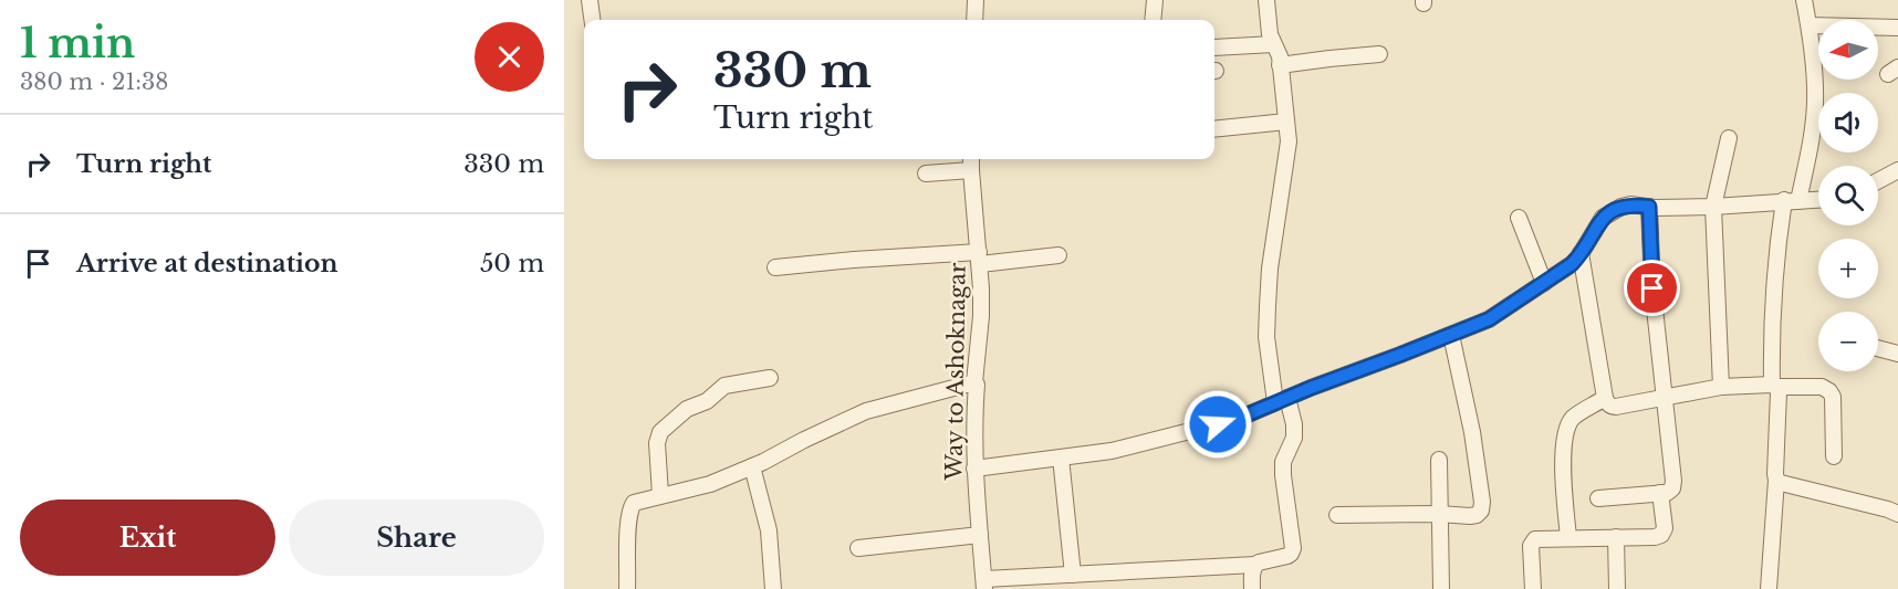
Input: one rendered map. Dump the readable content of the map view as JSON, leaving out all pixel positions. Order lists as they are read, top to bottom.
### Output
{
  "streets": {
    "street": ["Way to Ashoknagar"]
  },
  "north": "left",
  "page": {
    "heading": ["1 min", "380 m · 21:38"],
    "map_buttons": ["+", "−"],
    "turn": ["330 m", "Turn right"],
    "list": [
      {
        "name": "Turn right",
        "value": "330 m"
      },
      {
        "name": "Arrive at destination",
        "value": "50 m"
      }
    ],
    "buttons": ["Exit", "Share"]
  }
}
